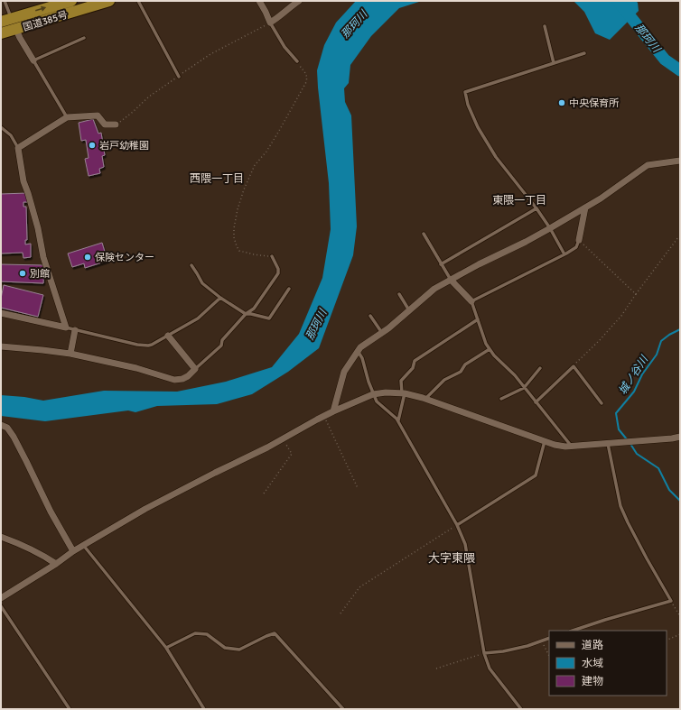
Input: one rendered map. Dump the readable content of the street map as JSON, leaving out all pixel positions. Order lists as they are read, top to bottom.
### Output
{
  "streets": {
    "highway": ["国道385号"]
  },
  "districts": ["西隈一丁目", "東隈一丁目", "大字東隈"],
  "water": ["那珂川", "城ノ谷川"],
  "places": [
    "中央保育所",
    "岩戸幼稚園",
    "保険センター",
    "別館"
  ],
  "legend": ["道路", "水域", "建物"]
}
